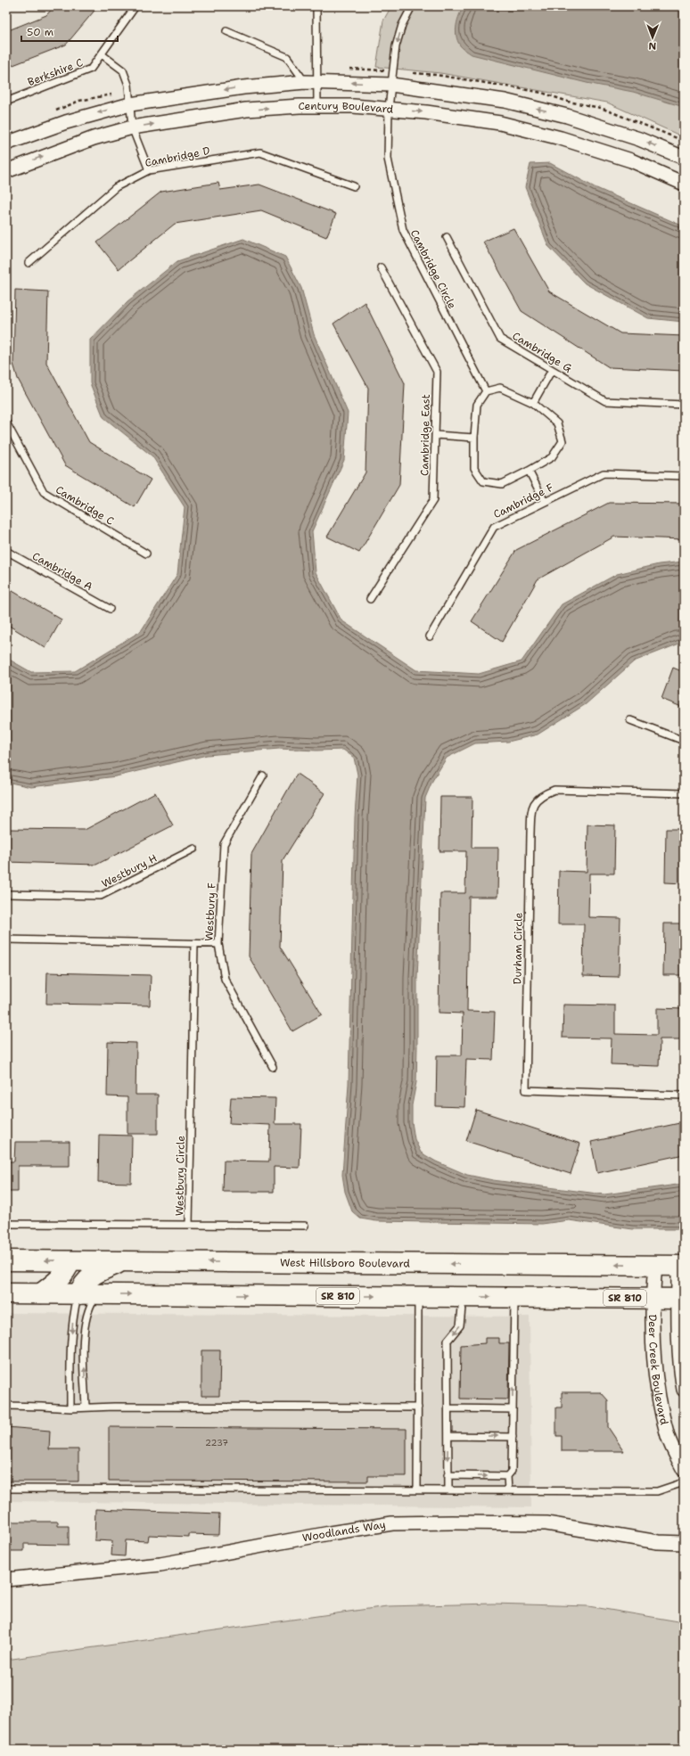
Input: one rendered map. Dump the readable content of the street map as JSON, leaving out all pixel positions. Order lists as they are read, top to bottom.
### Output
{
  "streets": {
    "main road": ["West Hillsboro Boulevard", "SR 810"],
    "street": ["Century Boulevard", "Deer Creek Boulevard", "Woodlands Way"],
    "lane": [
      "Berkshire C",
      "Cambridge D",
      "Cambridge Circle",
      "Cambridge G",
      "Cambridge East",
      "Cambridge F",
      "Cambridge C",
      "Cambridge A",
      "Westbury H",
      "Westbury F",
      "Durham Circle",
      "Westbury Circle"
    ]
  },
  "crossings": [
    ["Century Boulevard", "Cambridge Circle"],
    ["West Hillsboro Boulevard", "Deer Creek Boulevard"],
    ["SR 810", "Deer Creek Boulevard"]
  ],
  "house_numbers": ["2237"],
  "scale_bar": "50 m",
  "north": "bottom"
}
